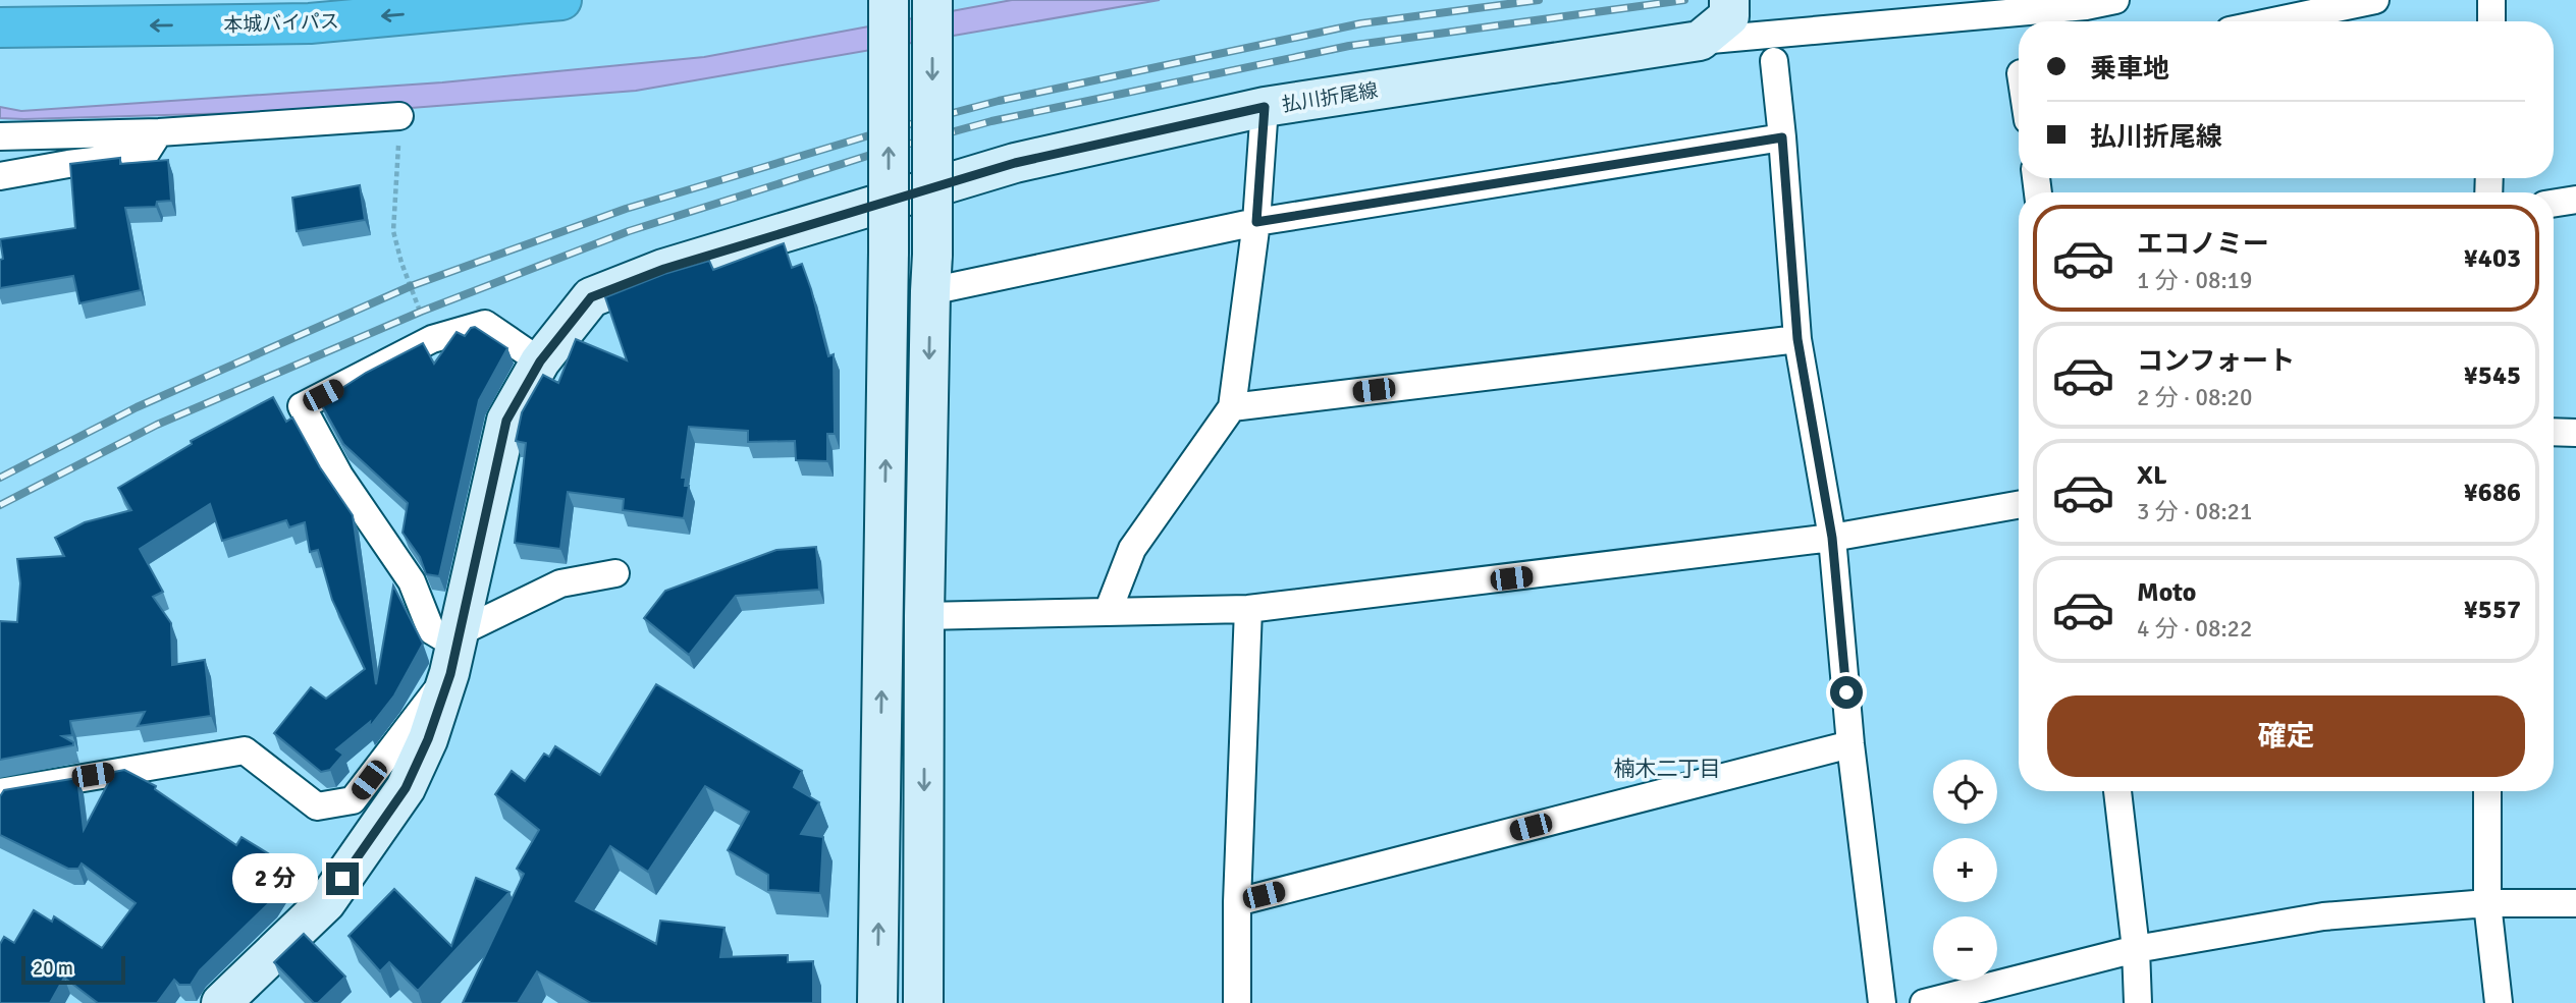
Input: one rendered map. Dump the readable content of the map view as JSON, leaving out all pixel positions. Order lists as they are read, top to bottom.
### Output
{
  "streets": {
    "highway": ["本城バイパス"],
    "main road": ["払川折尾線"]
  },
  "one_way": ["本城バイパス"],
  "districts": ["楠木二丁目"],
  "scale_bar": "20 m",
  "page": {
    "banner": ["乗車地", "払川折尾線"],
    "list": [
      {
        "name": "エコノミー",
        "note": "1 分 · 08:19",
        "value": "¥403"
      },
      {
        "name": "コンフォート",
        "note": "2 分 · 08:20",
        "value": "¥545"
      },
      {
        "name": "XL",
        "note": "3 分 · 08:21",
        "value": "¥686"
      },
      {
        "name": "Moto",
        "note": "4 分 · 08:22",
        "value": "¥557"
      }
    ],
    "buttons": "確定",
    "map_buttons": ["+", "−"],
    "bubble": "2 分",
    "scale": "20 m"
  }
}
